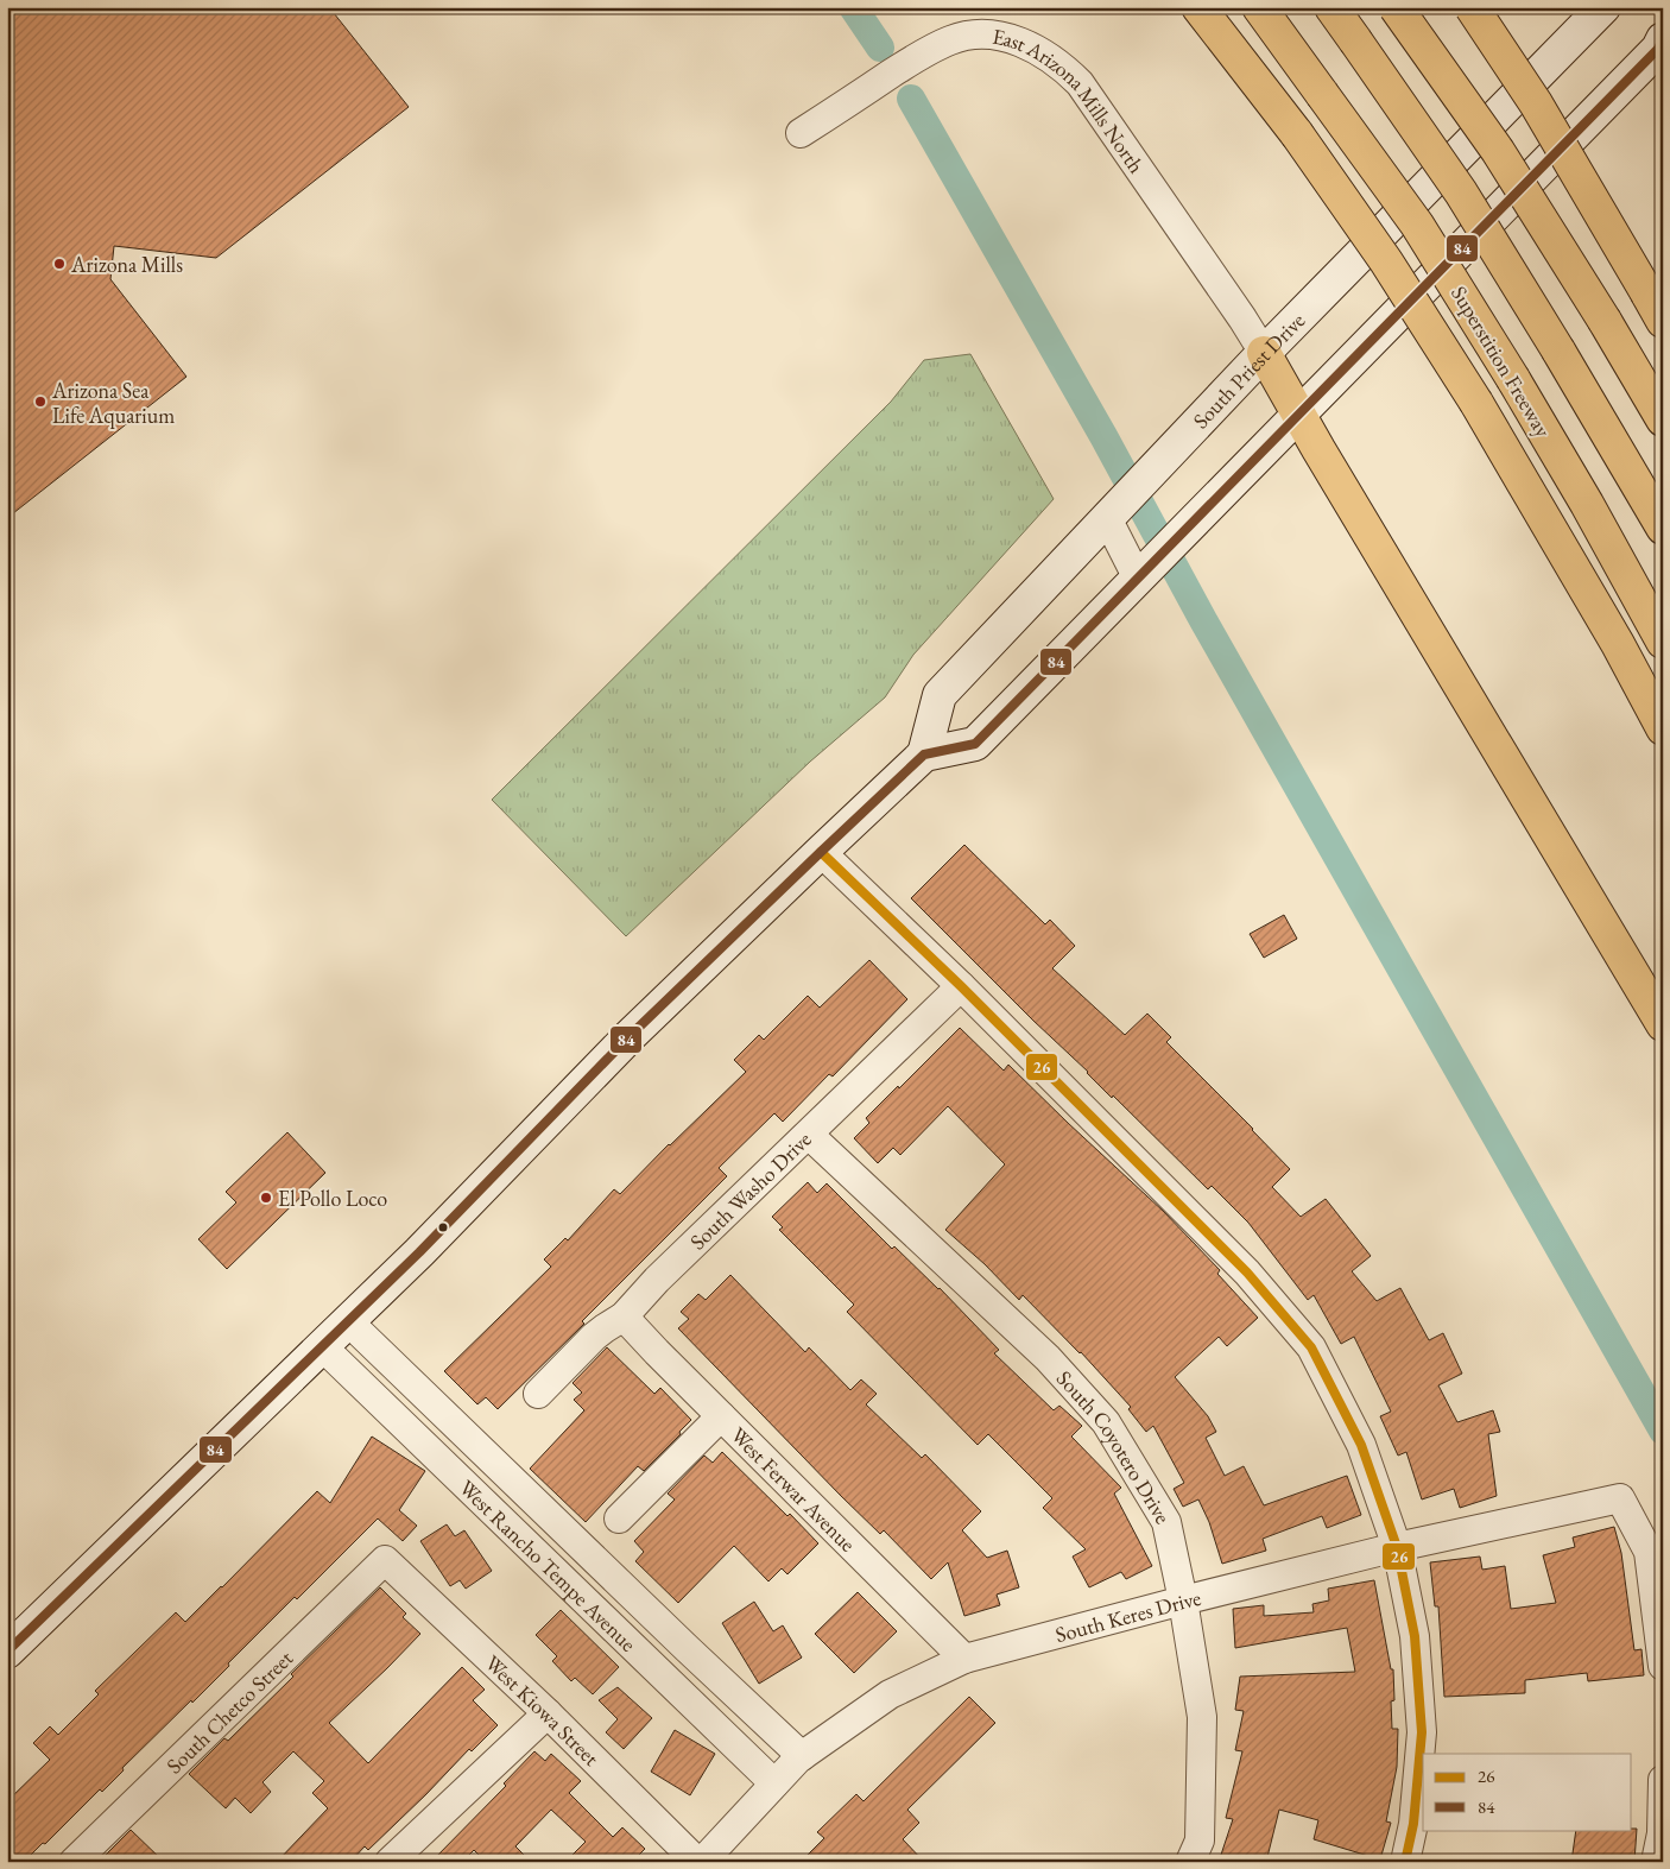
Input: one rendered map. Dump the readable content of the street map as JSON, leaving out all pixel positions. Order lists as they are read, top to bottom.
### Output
{
  "streets": {
    "highway": ["Superstition Freeway"],
    "main road": ["South Priest Drive"],
    "street": [
      "East Arizona Mills North",
      "South Washo Drive",
      "South Coyotero Drive",
      "West Ferwar Avenue",
      "West Rancho Tempe Avenue",
      "South Keres Drive",
      "West Kiowa Street",
      "South Chetco Street"
    ]
  },
  "crossings": [
    ["East Arizona Mills North", "South Priest Drive"],
    ["South Washo Drive", "South Coyotero Drive"],
    ["South Washo Drive", "West Ferwar Avenue"],
    ["South Coyotero Drive", "South Keres Drive"],
    ["West Ferwar Avenue", "South Keres Drive"],
    ["West Rancho Tempe Avenue", "South Keres Drive"],
    ["West Kiowa Street", "South Chetco Street"]
  ],
  "places": ["Arizona Mills", "Arizona Sea Life Aquarium", "El Pollo Loco"],
  "lines": ["transit line 84", "transit line 26"],
  "legend": ["26", "84"]
}
